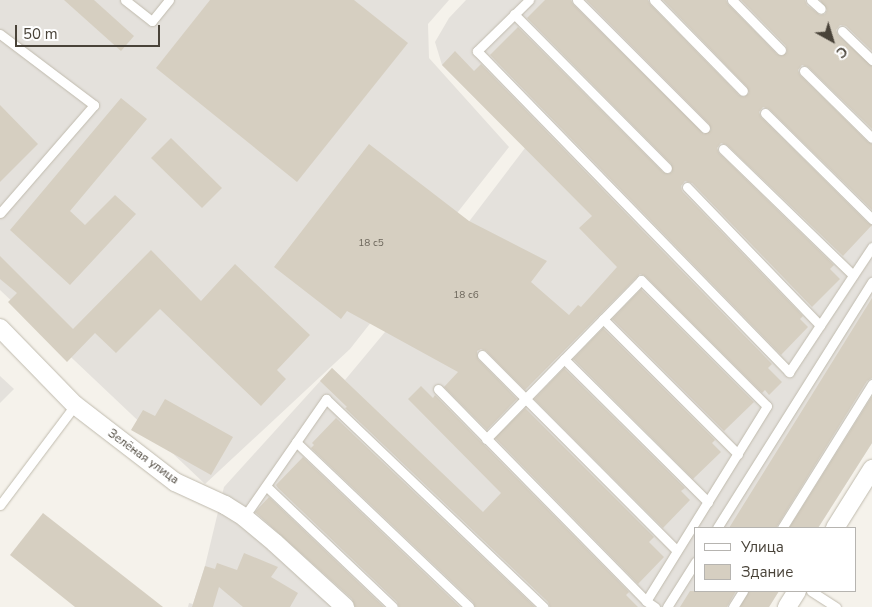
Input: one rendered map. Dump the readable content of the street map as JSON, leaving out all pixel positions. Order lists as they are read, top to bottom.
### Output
{
  "streets": {
    "street": ["Зелёная улица"]
  },
  "house_numbers": ["18 с5", "18 с6"],
  "legend": ["Улица", "Здание"],
  "scale_bar": "50 m",
  "north": "bottom right"
}
